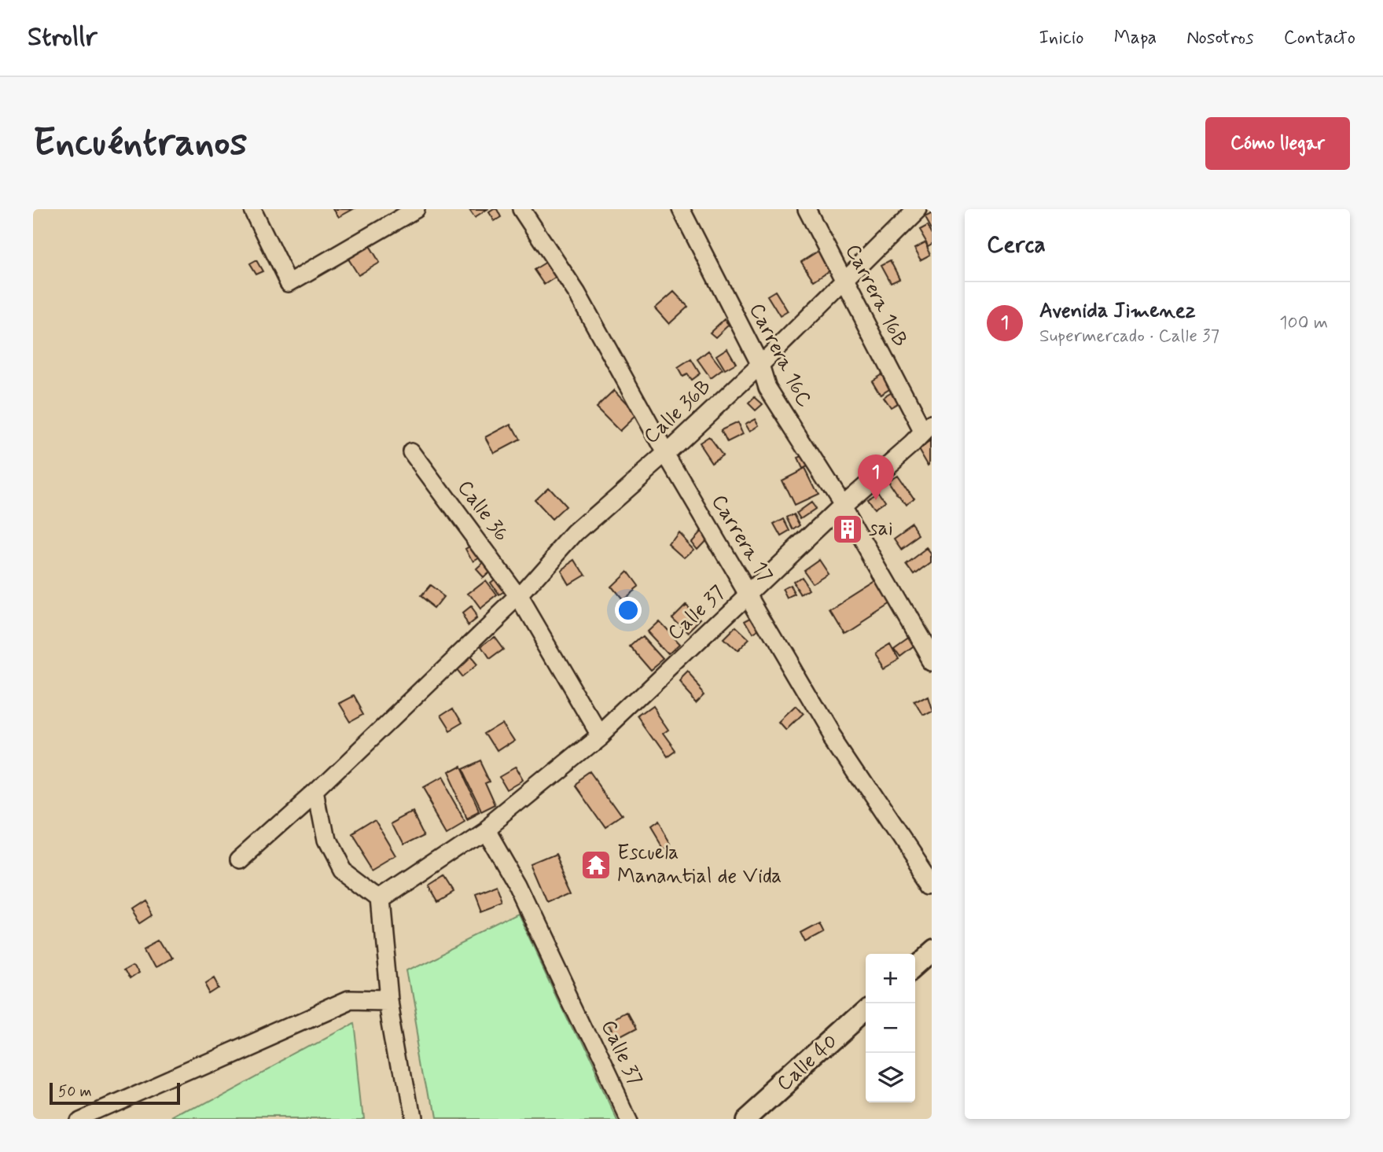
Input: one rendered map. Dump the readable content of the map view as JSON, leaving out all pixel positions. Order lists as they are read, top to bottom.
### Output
{
  "streets": {
    "street": [
      "Carrera 16B",
      "Carrera 16C",
      "Calle 36B",
      "Calle 36",
      "Carrera 17",
      "Calle 37",
      "Calle 40"
    ]
  },
  "crossings": [
    ["Carrera 16B", "Calle 36B"],
    ["Carrera 16B", "Calle 37"],
    ["Carrera 16C", "Calle 36B"],
    ["Carrera 16C", "Calle 37"],
    ["Calle 36B", "Calle 36"],
    ["Calle 36B", "Carrera 17"],
    ["Calle 36", "Calle 37"],
    ["Carrera 17", "Calle 37"]
  ],
  "places": {
    "building": ["sai"],
    "temple": ["Escuela Manantial de Vida"]
  },
  "scale_bar": "50 m",
  "page": {
    "header": "Strollr",
    "nav": [
      "Inicio",
      "Mapa",
      "Nosotros",
      "Contacto"
    ],
    "buttons": "Cómo llegar",
    "title": "Encuéntranos",
    "heading": "Cerca",
    "list": [
      {
        "mark": "1",
        "name": "Avenida Jimenez",
        "note": "Supermercado · Calle 37",
        "value": "100 m"
      }
    ],
    "pins": "1",
    "map_buttons": ["+", "−"],
    "scale": "50 m"
  }
}
